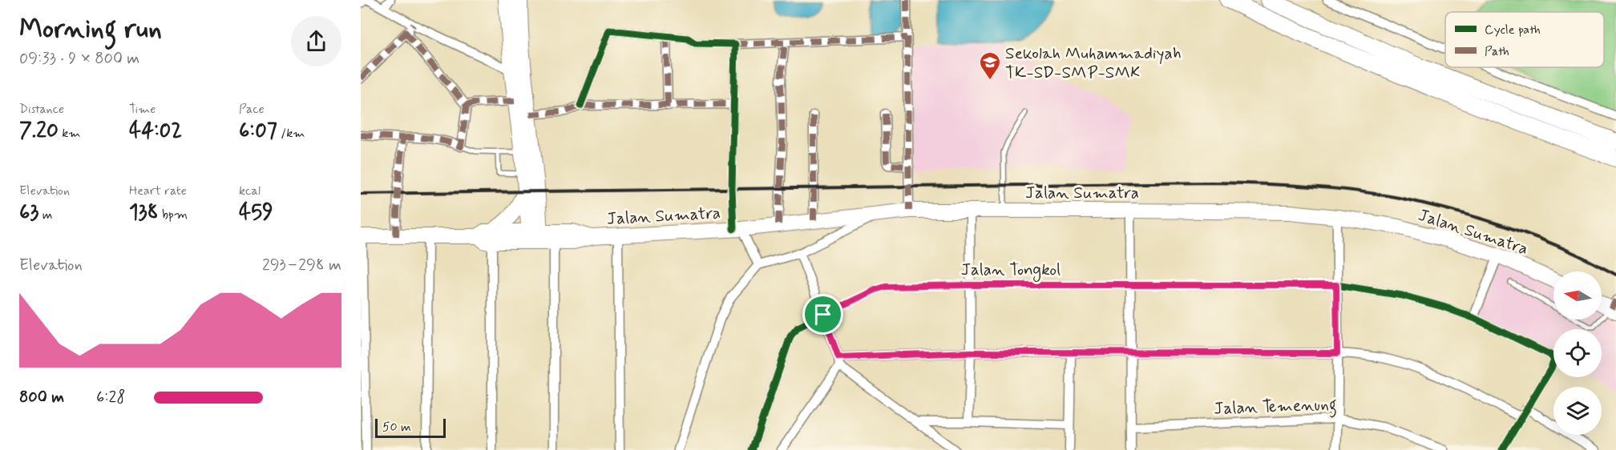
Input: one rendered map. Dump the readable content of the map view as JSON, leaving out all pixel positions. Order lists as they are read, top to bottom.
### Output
{
  "streets": {
    "highway": ["Jalan Sumatra"],
    "street": ["Jalan Tongkol", "Jalan Temenung"]
  },
  "places": {
    "school or university": ["Sekolah Muhammadiyah TK-SD-SMP-SMK"]
  },
  "legend": ["Cycle path", "Path"],
  "scale_bar": "50 m",
  "north": "left",
  "page": {
    "heading": ["Morning run", "09:33 · 9 × 800 m"],
    "stats": [
      ["Distance", "7.20 km"],
      ["Time", "44:02"],
      ["Pace", "6:07 /km"],
      ["Elevation", "63 m"],
      ["Heart rate", "138 bpm"],
      ["kcal", "459"]
    ],
    "chart": ["Elevation", "293–298 m"],
    "list": [
      {
        "name": "800 m",
        "note": "6:28"
      }
    ],
    "scale": "50 m"
  }
}
